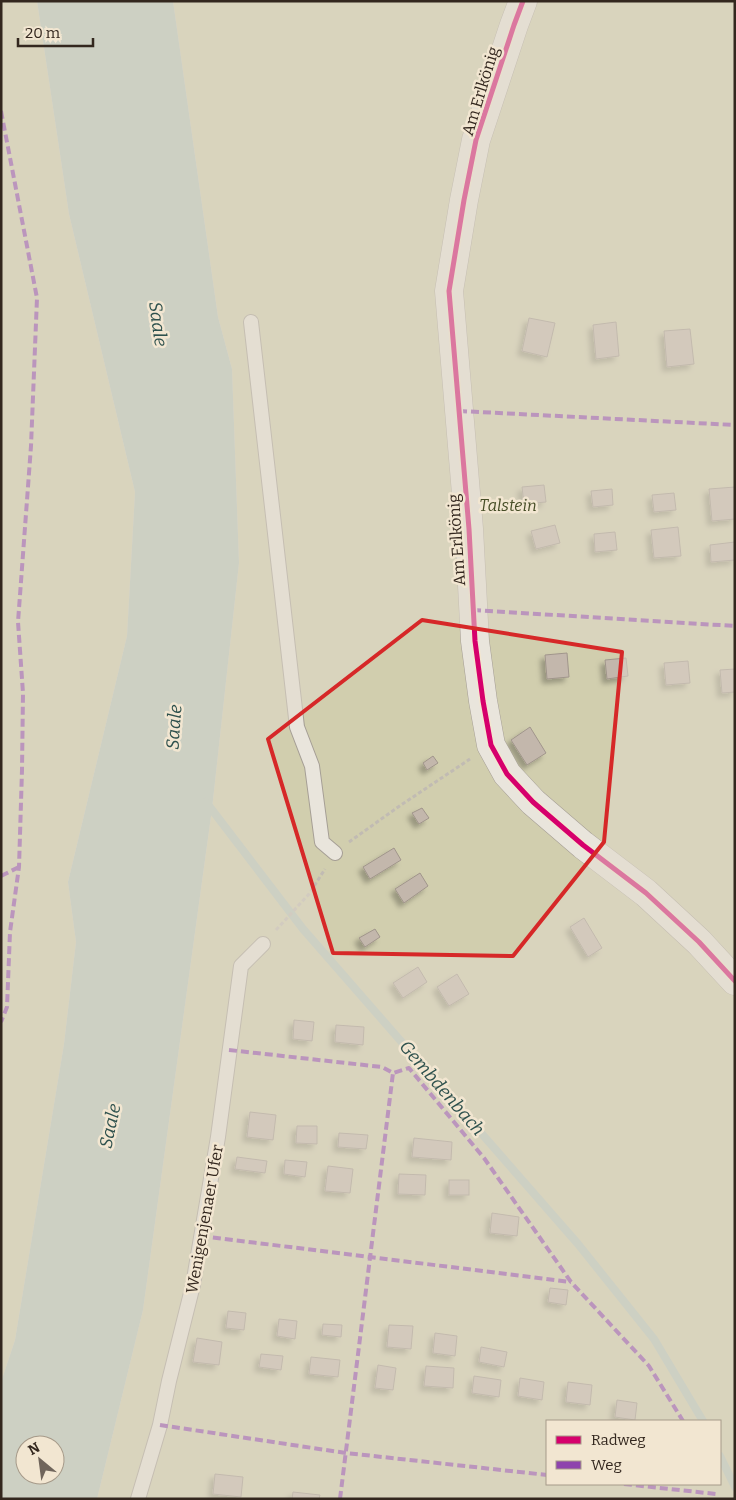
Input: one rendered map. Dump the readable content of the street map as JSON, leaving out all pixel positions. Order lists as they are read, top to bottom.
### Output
{
  "streets": {
    "street": ["Am Erlkönig"],
    "lane": ["Wenigenjenaer Ufer"]
  },
  "water": ["Saale", "Gembdenbach"],
  "parks": ["Talstein"],
  "legend": ["Radweg", "Weg"],
  "scale_bar": "20 m",
  "north": "top left"
}
